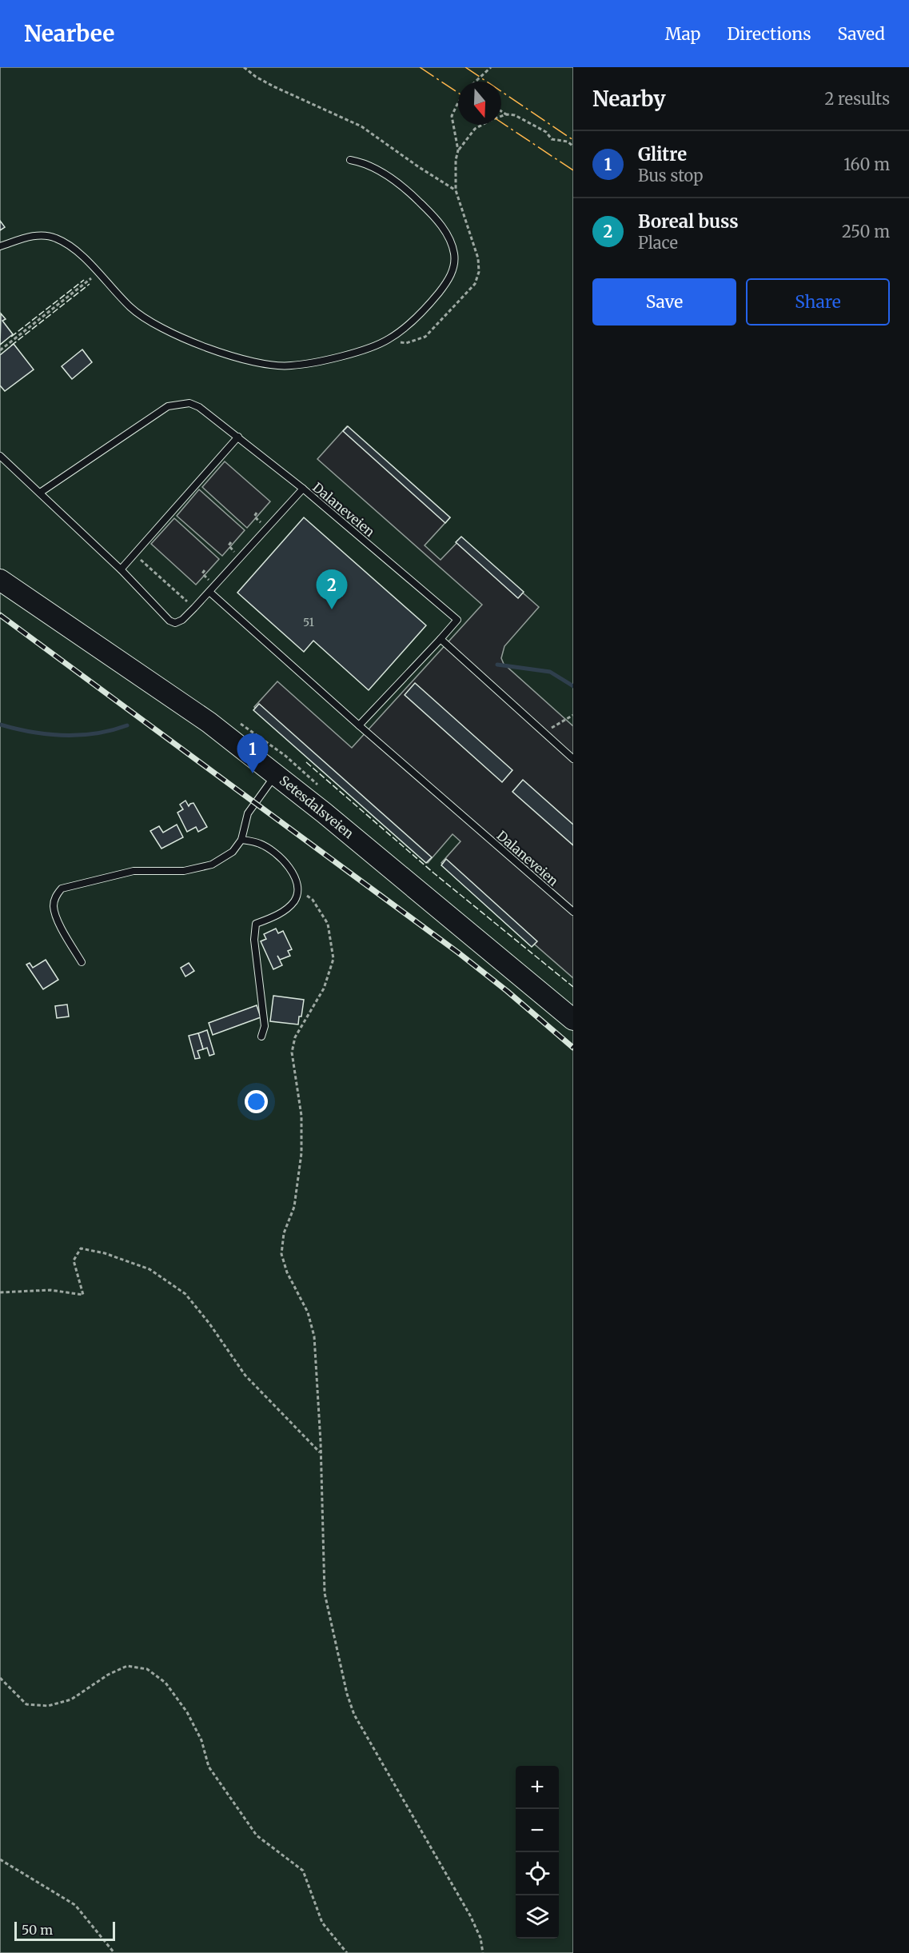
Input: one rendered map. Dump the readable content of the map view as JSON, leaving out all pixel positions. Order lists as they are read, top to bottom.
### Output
{
  "streets": {
    "highway": ["Setesdalsveien"],
    "lane": ["Dalaneveien"]
  },
  "house_numbers": ["51"],
  "scale_bar": "50 m",
  "north": "bottom",
  "page": {
    "header": "Nearbee",
    "nav": ["Map", "Directions", "Saved"],
    "heading": ["Nearby", "2 results"],
    "list": [
      {
        "mark": "1",
        "name": "Glitre",
        "note": "Bus stop",
        "value": "160 m"
      },
      {
        "mark": "2",
        "name": "Boreal buss",
        "note": "Place",
        "value": "250 m"
      }
    ],
    "buttons": ["Save", "Share"],
    "pins": ["2", "1"],
    "map_buttons": ["+", "−"],
    "scale": "50 m"
  }
}
